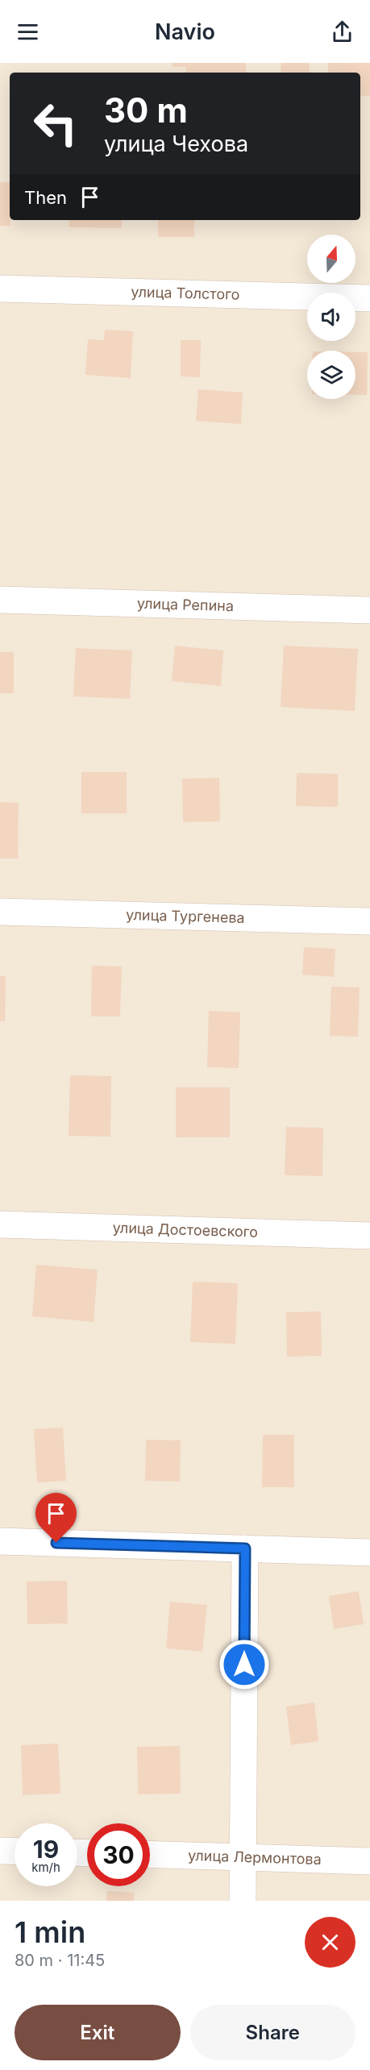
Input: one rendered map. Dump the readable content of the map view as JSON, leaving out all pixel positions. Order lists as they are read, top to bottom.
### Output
{
  "streets": {
    "street": [
      "улица Толстого",
      "улица Репина",
      "улица Тургенева",
      "улица Достоевского",
      "улица Лермонтова"
    ]
  },
  "north": "top",
  "page": {
    "header": "Navio",
    "turn": ["30 m", "улица Чехова"],
    "then": "Then",
    "speed": "19 km/h",
    "limit": "30",
    "heading": ["1 min", "80 m · 11:45"],
    "buttons": ["Exit", "Share"]
  }
}
